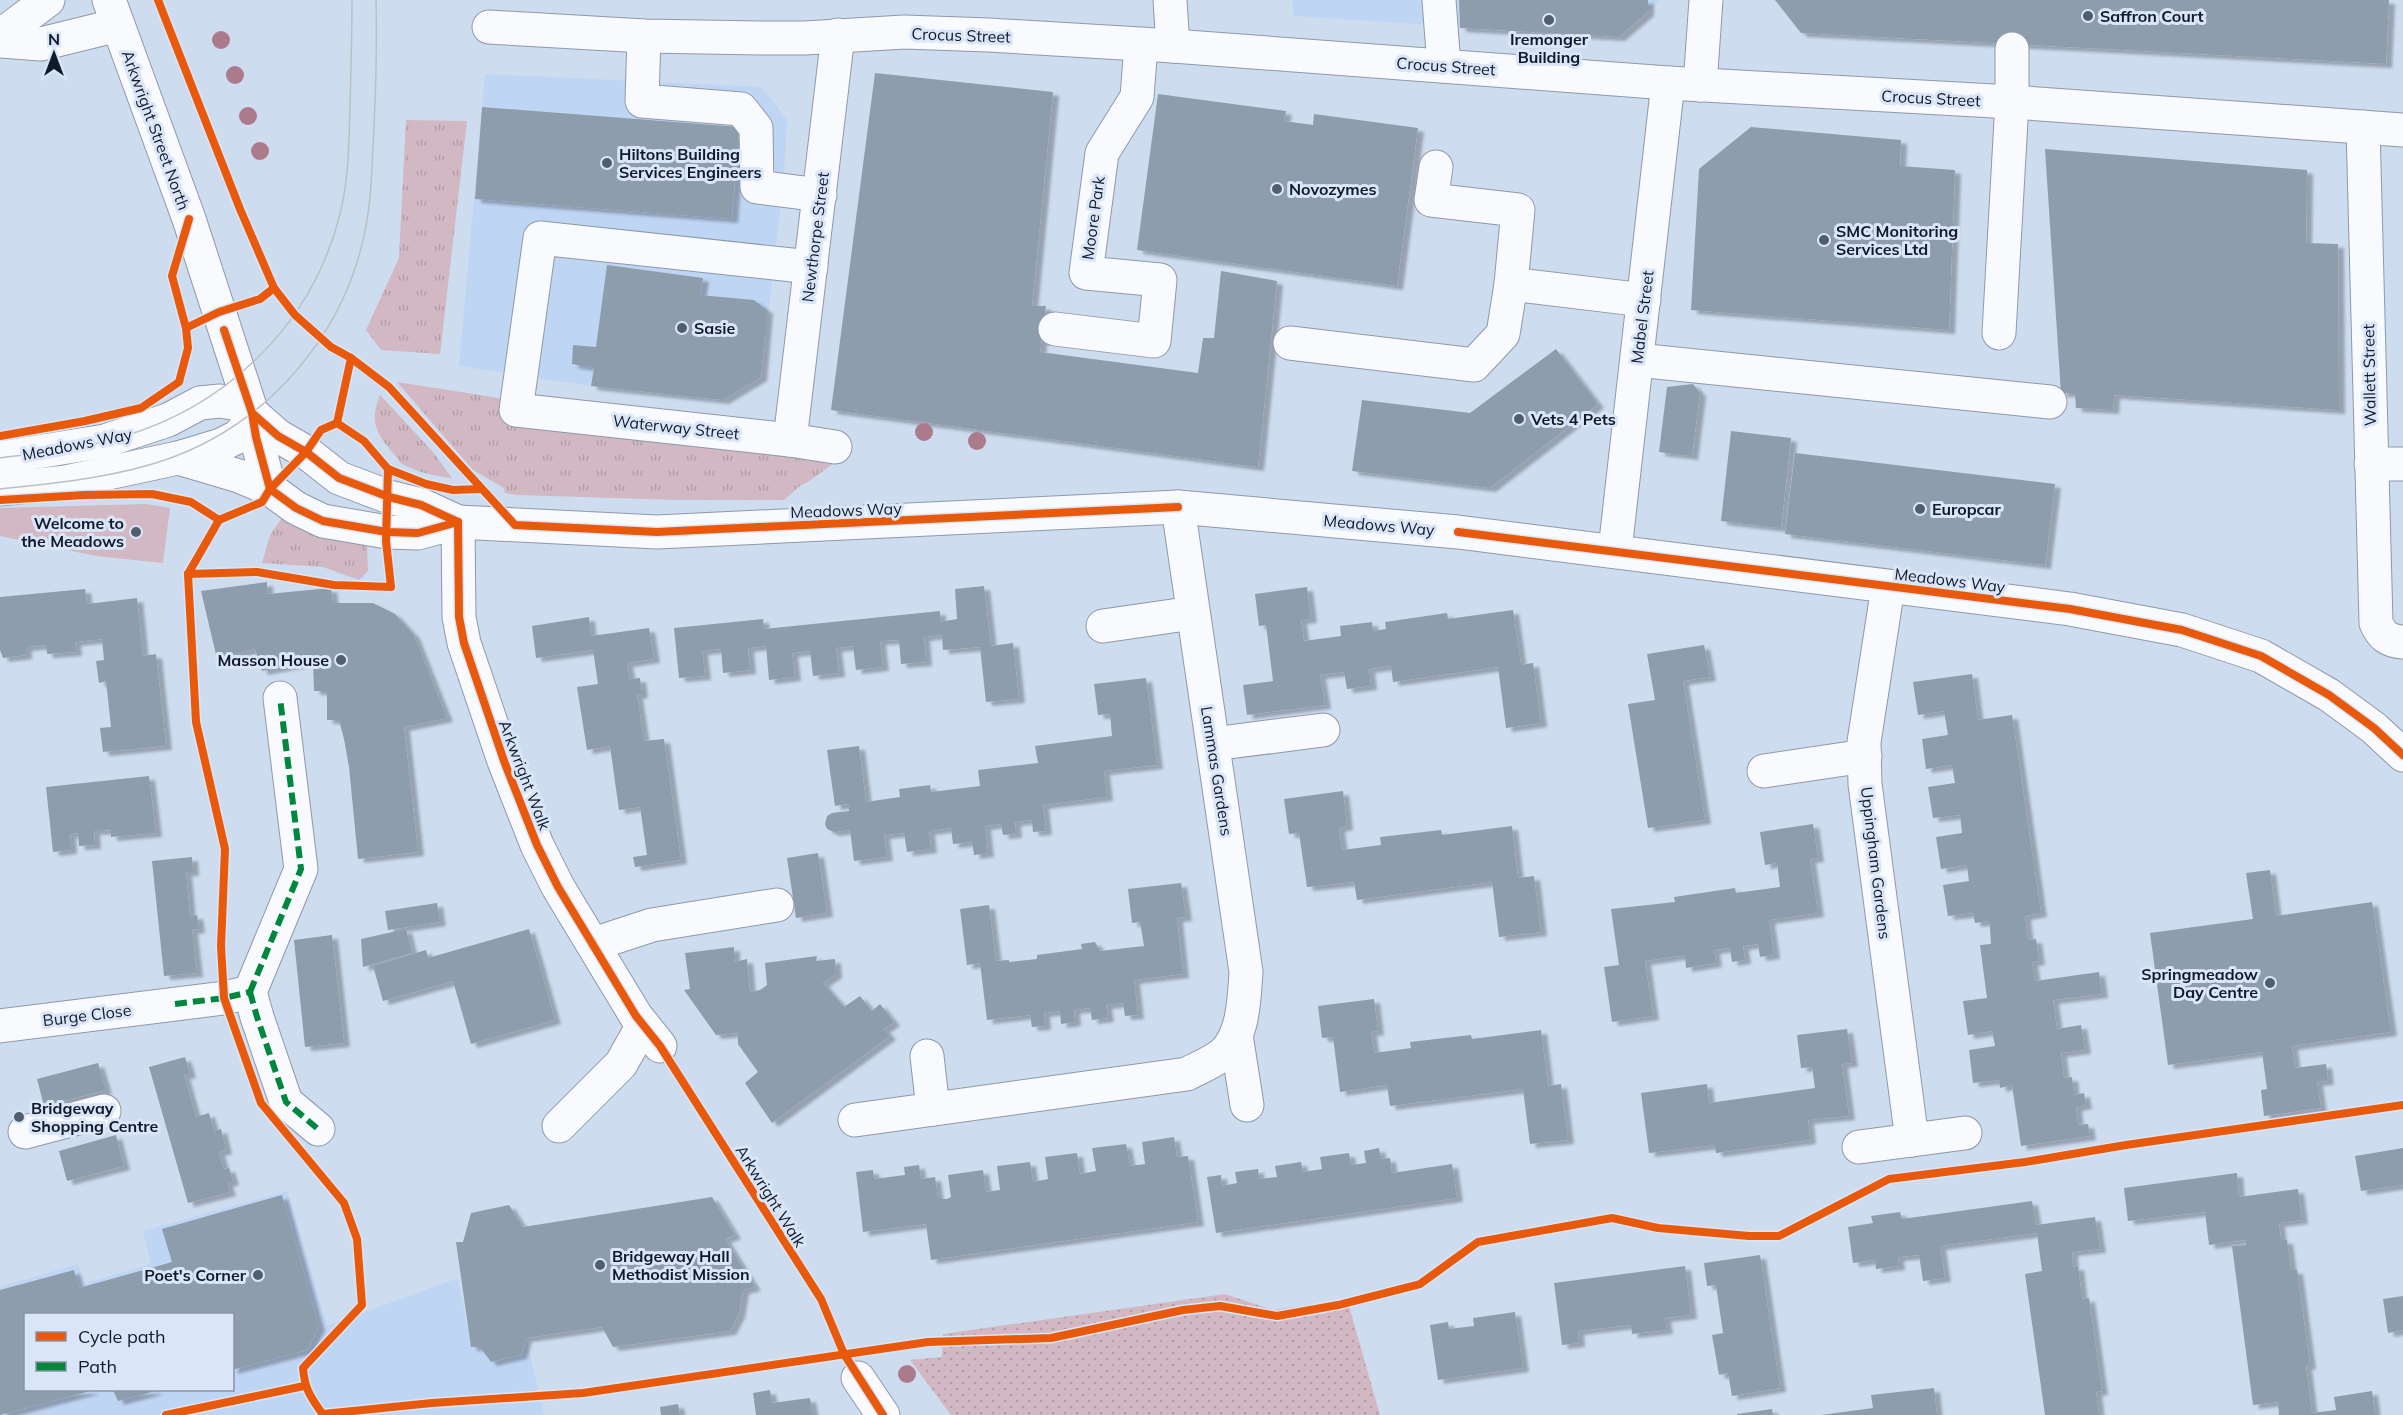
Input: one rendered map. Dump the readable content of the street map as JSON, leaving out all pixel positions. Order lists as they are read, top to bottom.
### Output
{
  "streets": {
    "street": [
      "Crocus Street",
      "Arkwright Street North",
      "Moore Park",
      "Newthorpe Street",
      "Mabel Street",
      "Wallett Street",
      "Waterway Street",
      "Meadows Way",
      "Lammas Gardens",
      "Arkwright Walk",
      "Uppingham Gardens",
      "Burge Close"
    ]
  },
  "crossings": [
    ["Crocus Street", "Moore Park"],
    ["Crocus Street", "Newthorpe Street"],
    ["Crocus Street", "Mabel Street"],
    ["Crocus Street", "Wallett Street"],
    ["Arkwright Street North", "Meadows Way"],
    ["Newthorpe Street", "Waterway Street"],
    ["Mabel Street", "Meadows Way"],
    ["Meadows Way", "Lammas Gardens"],
    ["Meadows Way", "Arkwright Walk"],
    ["Meadows Way", "Uppingham Gardens"]
  ],
  "places": [
    "Saffron Court",
    "Iremonger Building",
    "Hiltons Building Services Engineers",
    "Novozymes",
    "SMC Monitoring Services Ltd",
    "Sasie",
    "Vets 4 Pets",
    "Europcar",
    "Welcome to the Meadows",
    "Masson House",
    "Springmeadow Day Centre",
    "Bridgeway Shopping Centre",
    "Bridgeway Hall Methodist Mission",
    "Poet's Corner"
  ],
  "legend": ["Cycle path", "Path"],
  "north": "top"
}
